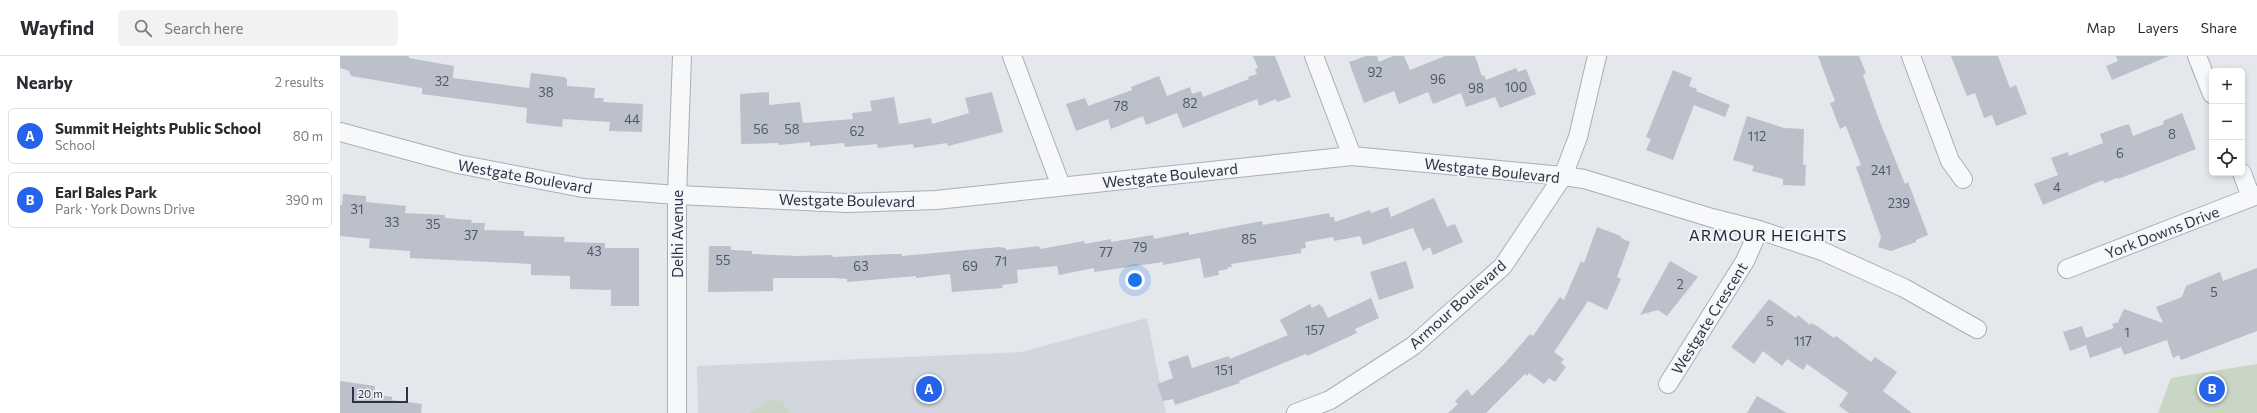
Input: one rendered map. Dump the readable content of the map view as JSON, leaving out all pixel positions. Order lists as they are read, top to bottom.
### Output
{
  "streets": {
    "street": [
      "Westgate Boulevard",
      "York Downs Drive",
      "Delhi Avenue",
      "Armour Boulevard",
      "Westgate Crescent"
    ]
  },
  "crossings": [
    ["Westgate Boulevard", "Delhi Avenue"],
    ["Westgate Boulevard", "Armour Boulevard"],
    ["Westgate Boulevard", "Westgate Crescent"]
  ],
  "districts": ["ARMOUR HEIGHTS"],
  "house_numbers": [
    "92",
    "96",
    "32",
    "100",
    "98",
    "38",
    "82",
    "78",
    "44",
    "56",
    "58",
    "62",
    "8",
    "112",
    "6",
    "241",
    "4",
    "239",
    "31",
    "33",
    "35",
    "37",
    "85",
    "79",
    "43",
    "77",
    "55",
    "71",
    "63",
    "69",
    "2",
    "5",
    "5",
    "157",
    "1",
    "117",
    "151"
  ],
  "scale_bar": "20 m",
  "page": {
    "header": "Wayfind",
    "search": "Search here",
    "nav": ["Map", "Layers", "Share"],
    "heading": ["Nearby", "2 results"],
    "map_buttons": ["+", "−"],
    "list": [
      {
        "mark": "A",
        "name": "Summit Heights Public School",
        "note": "School",
        "value": "80 m"
      },
      {
        "mark": "B",
        "name": "Earl Bales Park",
        "note": "Park · York Downs Drive",
        "value": "390 m"
      }
    ],
    "pins": ["A", "B"],
    "scale": "20 m"
  }
}
